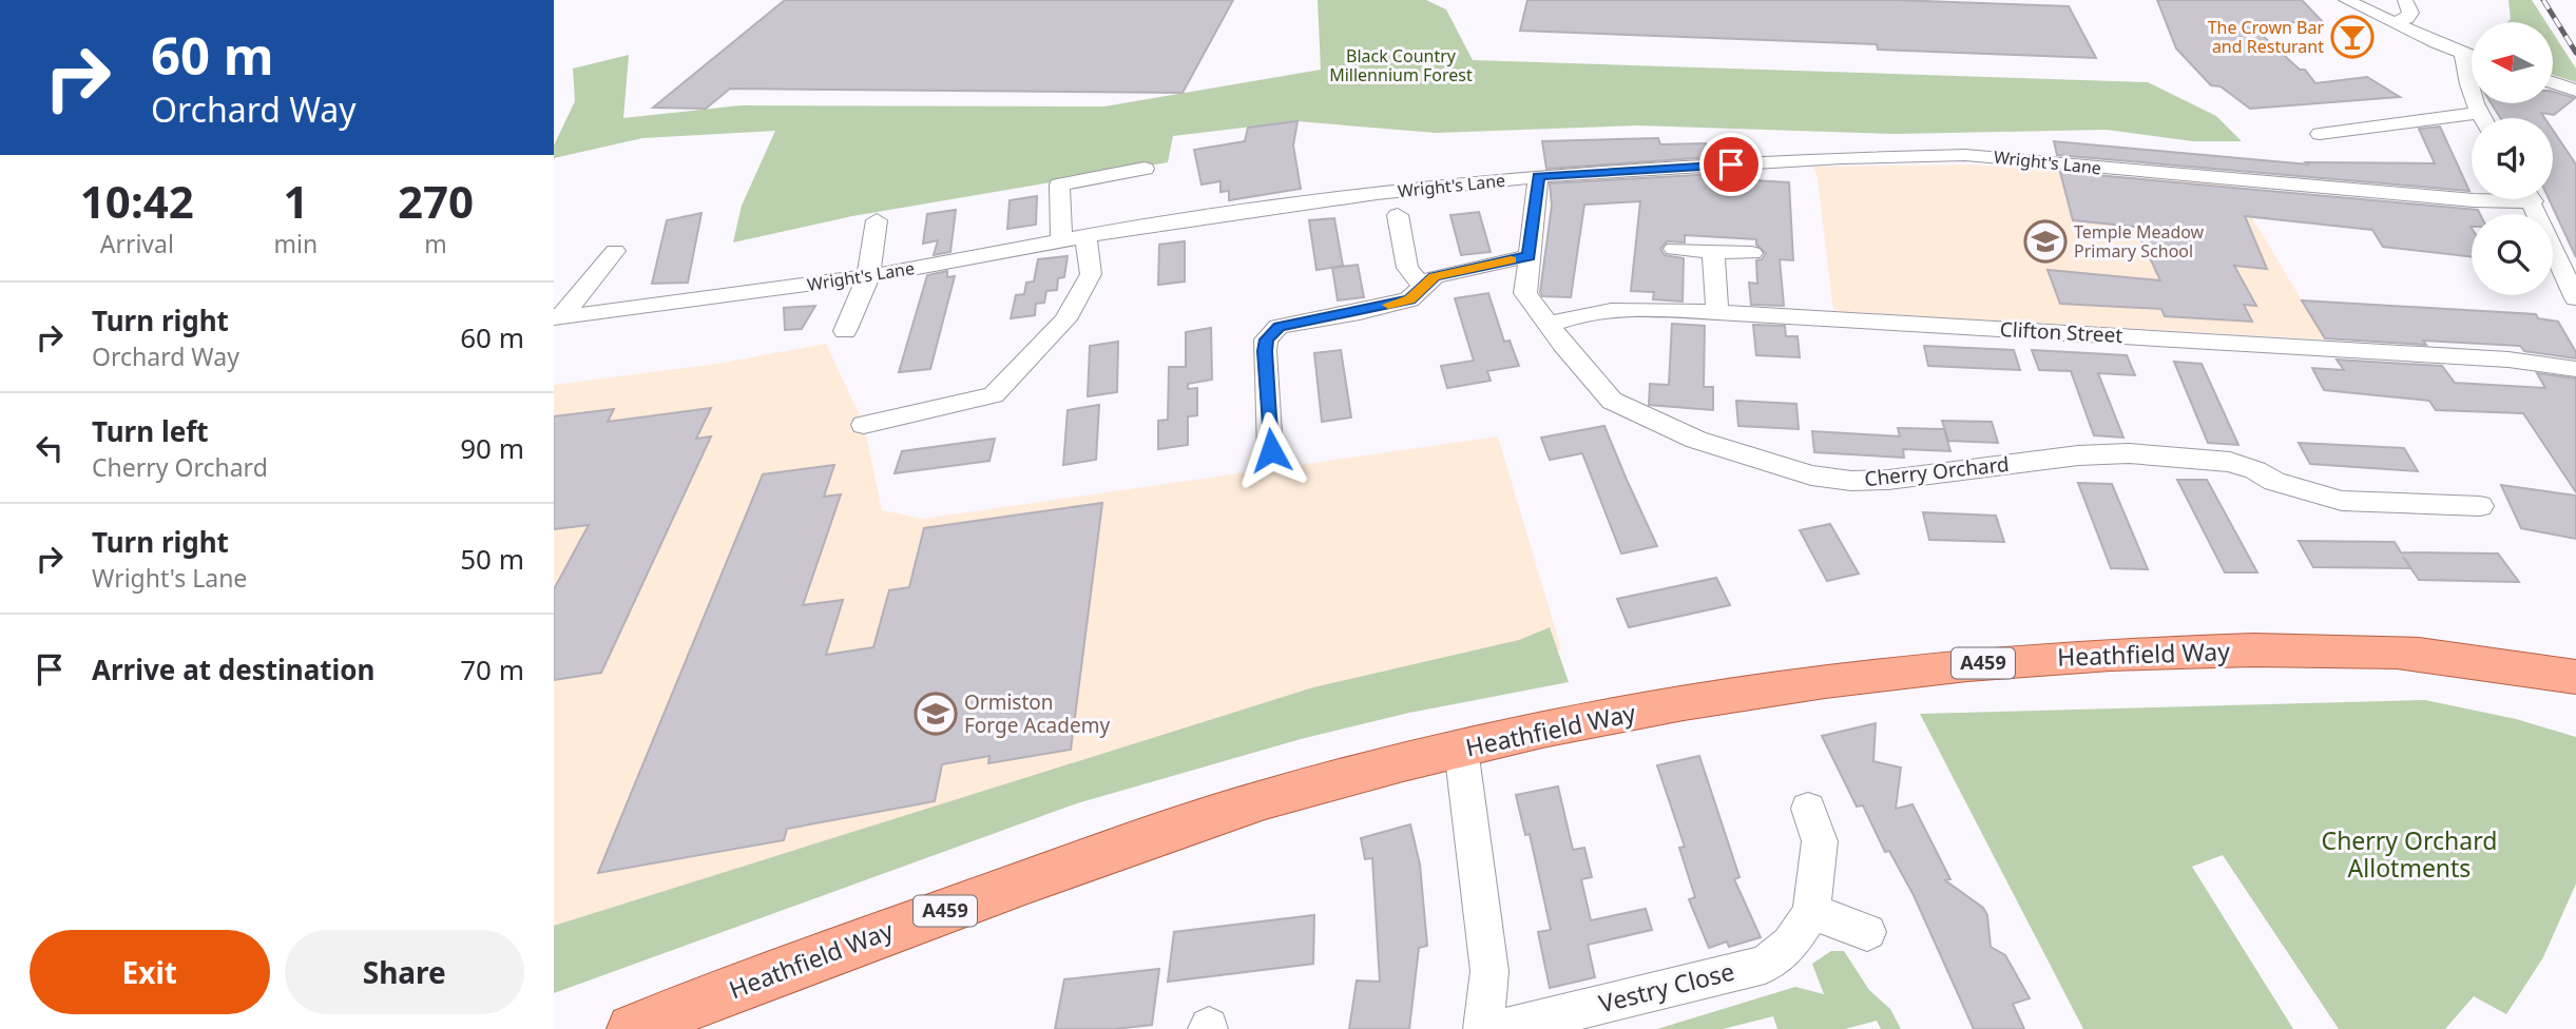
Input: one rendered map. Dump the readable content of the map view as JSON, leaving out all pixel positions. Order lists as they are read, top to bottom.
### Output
{
  "streets": {
    "main road": ["Heathfield Way", "A459"],
    "street": [
      "Wright's Lane",
      "Clifton Street",
      "Cherry Orchard",
      "Vestry Close"
    ]
  },
  "crossings": [
    ["Wright's Lane", "Cherry Orchard"],
    ["Clifton Street", "Cherry Orchard"]
  ],
  "parks": ["Black Country Millennium Forest", "Cherry Orchard Allotments"],
  "places": {
    "bar": ["The Crown Bar and Resturant"],
    "school or university": ["Temple Meadow Primary School", "Ormiston Forge Academy"]
  },
  "north": "left",
  "page": {
    "turn": ["60 m", "Orchard Way"],
    "eta": [
      "10:42",
      "Arrival",
      "1",
      "min",
      "270",
      "m"
    ],
    "list": [
      {
        "name": "Turn right",
        "note": "Orchard Way",
        "value": "60 m"
      },
      {
        "name": "Turn left",
        "note": "Cherry Orchard",
        "value": "90 m"
      },
      {
        "name": "Turn right",
        "note": "Wright's Lane",
        "value": "50 m"
      },
      {
        "name": "Arrive at destination",
        "value": "70 m"
      }
    ],
    "buttons": ["Exit", "Share"]
  }
}
